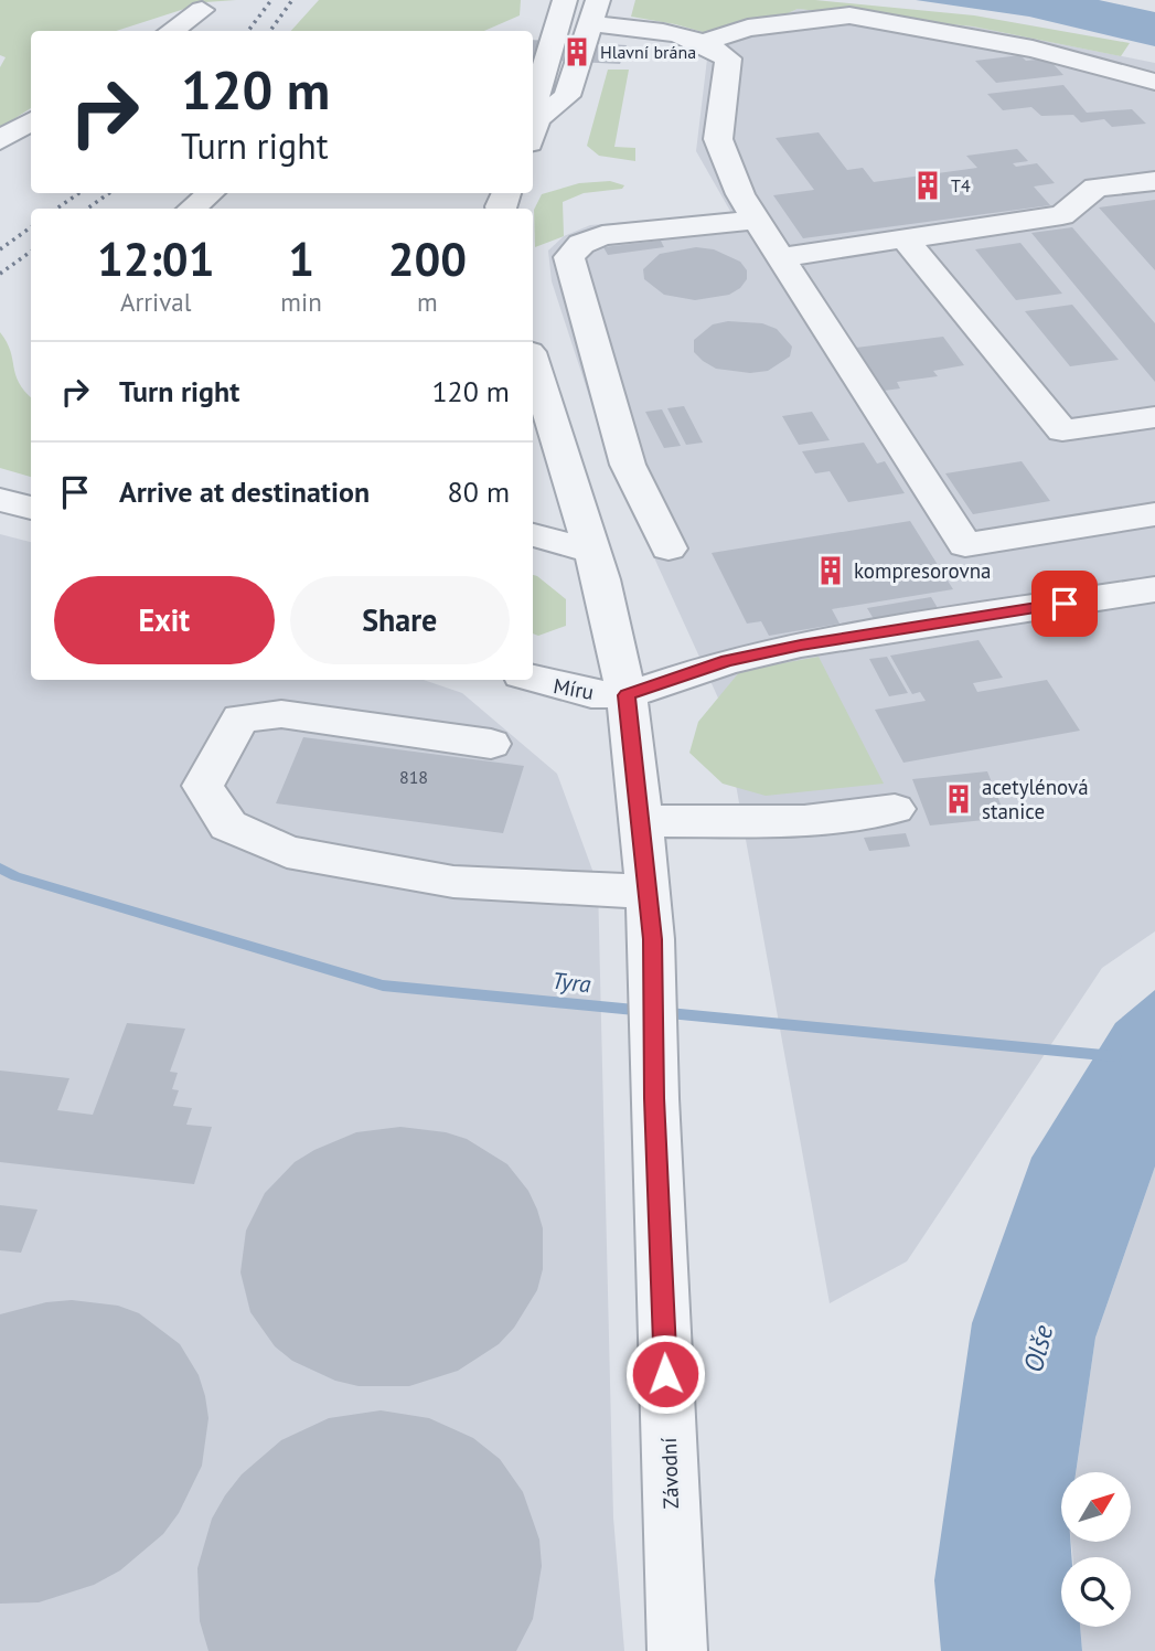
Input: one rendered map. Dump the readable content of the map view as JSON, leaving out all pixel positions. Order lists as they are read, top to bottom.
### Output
{
  "streets": {
    "street": ["Míru", "Závodní"]
  },
  "crossings": [
    ["Míru", "Závodní"]
  ],
  "water": ["Tyra", "Olše"],
  "places": {
    "building": [
      "Hlavní brána",
      "T4",
      "kompresorovna",
      "acetylénová stanice"
    ]
  },
  "house_numbers": ["818"],
  "north": "top right",
  "page": {
    "turn": ["120 m", "Turn right"],
    "eta": [
      "12:01",
      "Arrival",
      "1",
      "min",
      "200",
      "m"
    ],
    "list": [
      {
        "name": "Turn right",
        "value": "120 m"
      },
      {
        "name": "Arrive at destination",
        "value": "80 m"
      }
    ],
    "buttons": ["Exit", "Share"]
  }
}
